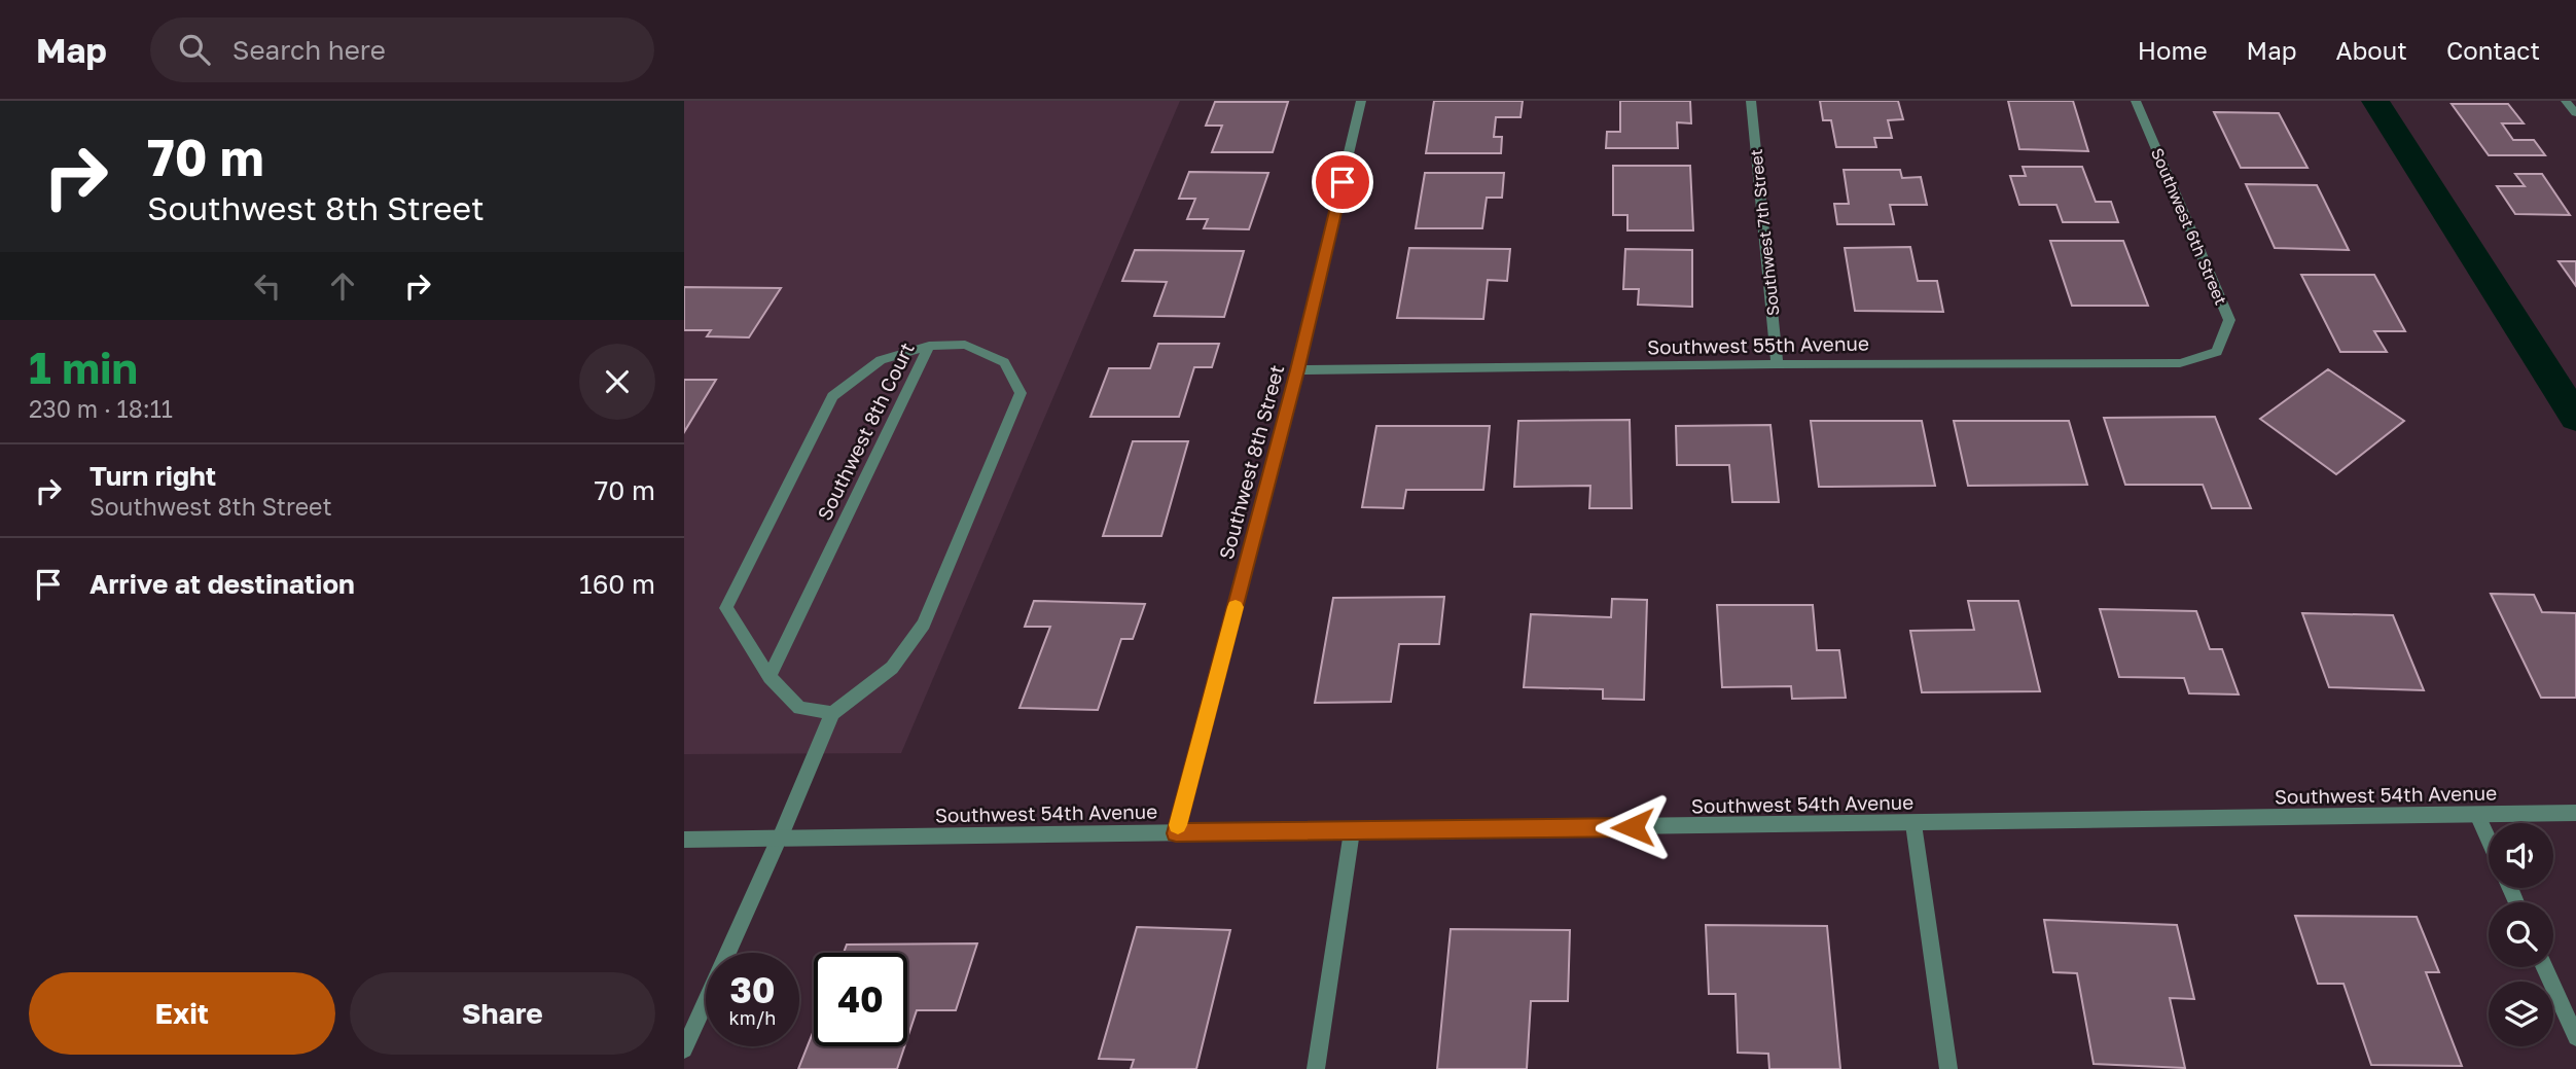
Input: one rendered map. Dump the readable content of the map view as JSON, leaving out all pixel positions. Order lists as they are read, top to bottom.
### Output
{
  "streets": {
    "street": [
      "Southwest 6th Street",
      "Southwest 7th Street",
      "Southwest 55th Avenue",
      "Southwest 8th Court",
      "Southwest 8th Street",
      "Southwest 54th Avenue"
    ]
  },
  "crossings": [
    ["Southwest 6th Street", "Southwest 55th Avenue"],
    ["Southwest 7th Street", "Southwest 55th Avenue"],
    ["Southwest 55th Avenue", "Southwest 8th Street"],
    ["Southwest 8th Court", "Southwest 54th Avenue"],
    ["Southwest 8th Street", "Southwest 54th Avenue"]
  ],
  "page": {
    "header": "Map",
    "search": "Search here",
    "nav": [
      "Home",
      "Map",
      "About",
      "Contact"
    ],
    "turn": ["70 m", "Southwest 8th Street"],
    "heading": ["1 min", "230 m · 18:11"],
    "list": [
      {
        "name": "Turn right",
        "note": "Southwest 8th Street",
        "value": "70 m"
      },
      {
        "name": "Arrive at destination",
        "value": "160 m"
      }
    ],
    "speed": "30 km/h",
    "limit": "40",
    "buttons": ["Exit", "Share"]
  }
}
